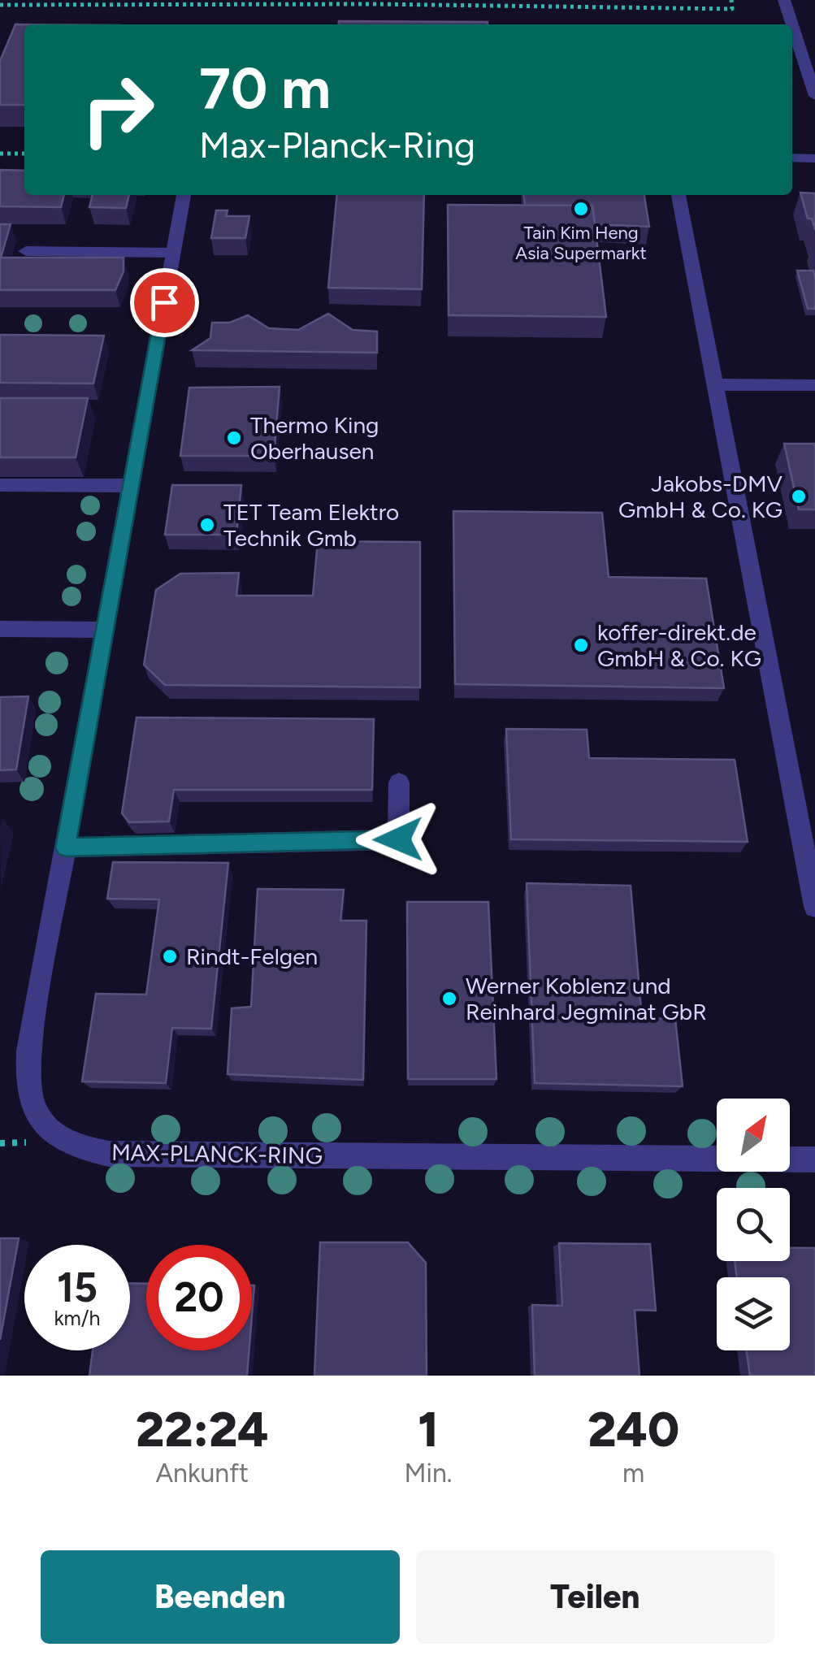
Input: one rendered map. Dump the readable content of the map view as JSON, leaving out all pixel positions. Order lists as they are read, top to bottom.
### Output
{
  "streets": {
    "street": ["MAX-PLANCK-RING"]
  },
  "places": [
    "Tain Kim Heng Asia Supermarkt",
    "Thermo King Oberhausen",
    "Jakobs-DMV GmbH & Co. KG",
    "TET Team Elektro Technik Gmb",
    "koffer-direkt.de GmbH & Co. KG",
    "Rindt-Felgen",
    "Werner Koblenz und Reinhard Jegminat GbR"
  ],
  "north": "top right",
  "page": {
    "turn": ["70 m", "Max-Planck-Ring"],
    "speed": "15 km/h",
    "limit": "20",
    "eta": [
      "22:24",
      "Ankunft",
      "1",
      "Min.",
      "240",
      "m"
    ],
    "buttons": ["Beenden", "Teilen"]
  }
}
